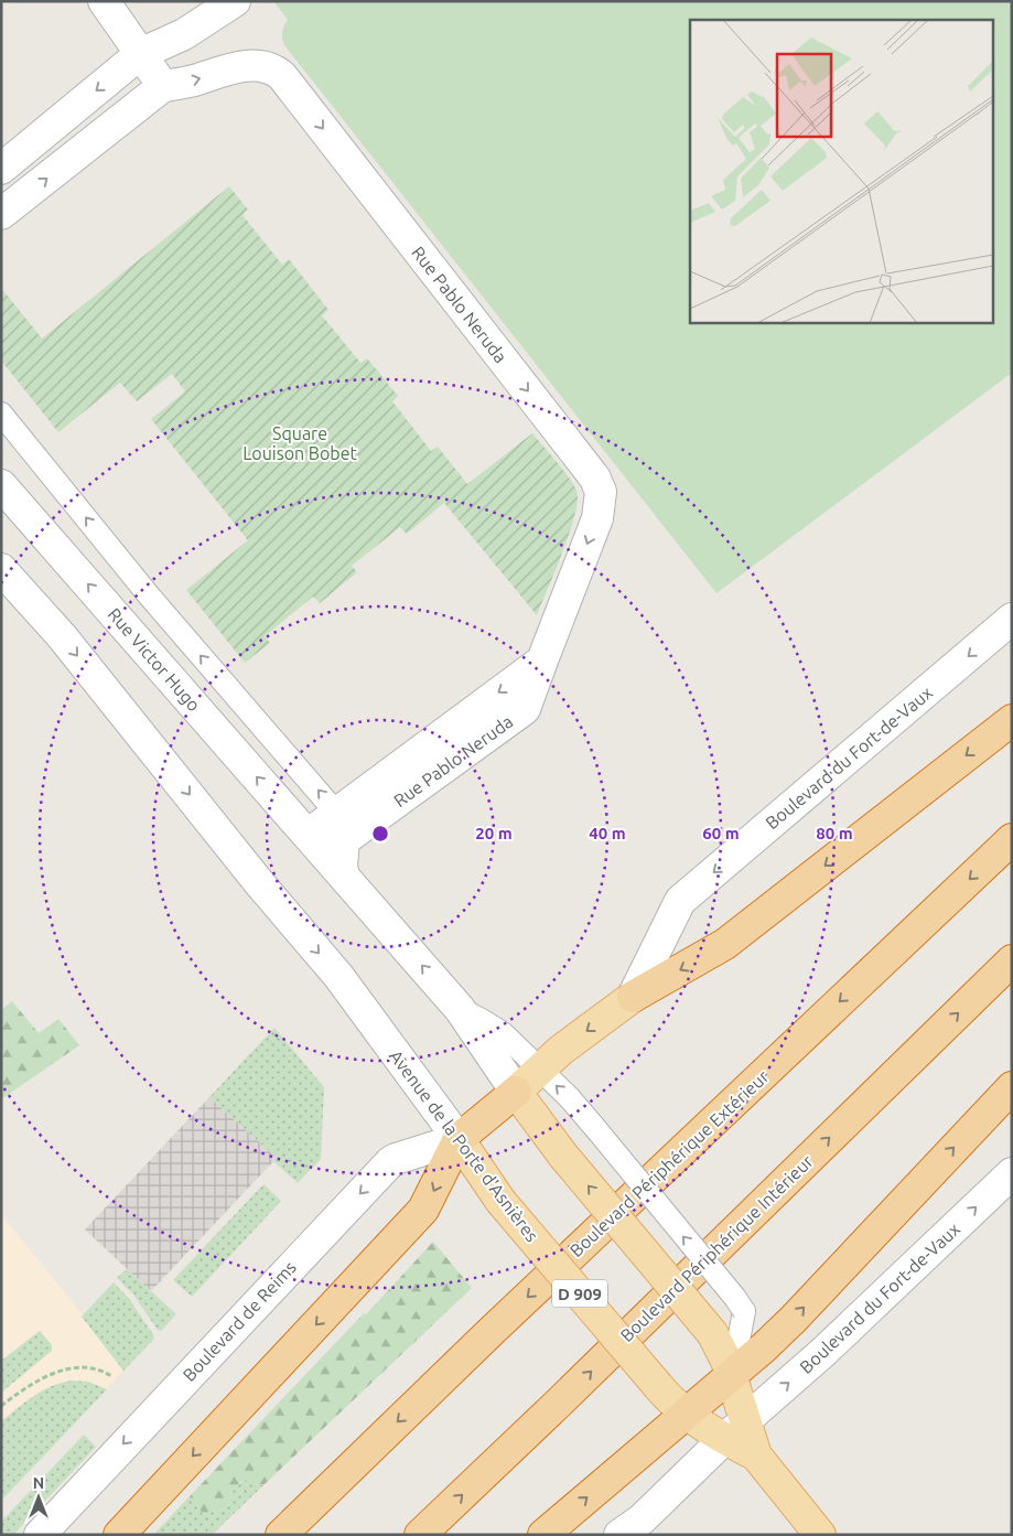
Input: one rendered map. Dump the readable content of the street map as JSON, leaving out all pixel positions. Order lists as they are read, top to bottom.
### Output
{
  "streets": {
    "highway": ["Boulevard Périphérique Extérieur", "Boulevard Périphérique Intérieur"],
    "main road": ["Boulevard du Fort-de-Vaux", "Avenue de la Porte d'Asnières", "D 909"],
    "street": ["Rue Pablo Neruda", "Rue Victor Hugo", "Boulevard de Reims"]
  },
  "crossings": [
    ["Rue Pablo Neruda", "Rue Victor Hugo"],
    ["Boulevard du Fort-de-Vaux", "Avenue de la Porte d'Asnières"],
    ["Avenue de la Porte d'Asnières", "Boulevard de Reims"]
  ],
  "one_way": ["Rue Victor Hugo", "Boulevard de Reims"],
  "parks": ["Square Louison Bobet"],
  "north": "top",
  "rings": [
    "20 m",
    "40 m",
    "60 m",
    "80 m"
  ]
}
